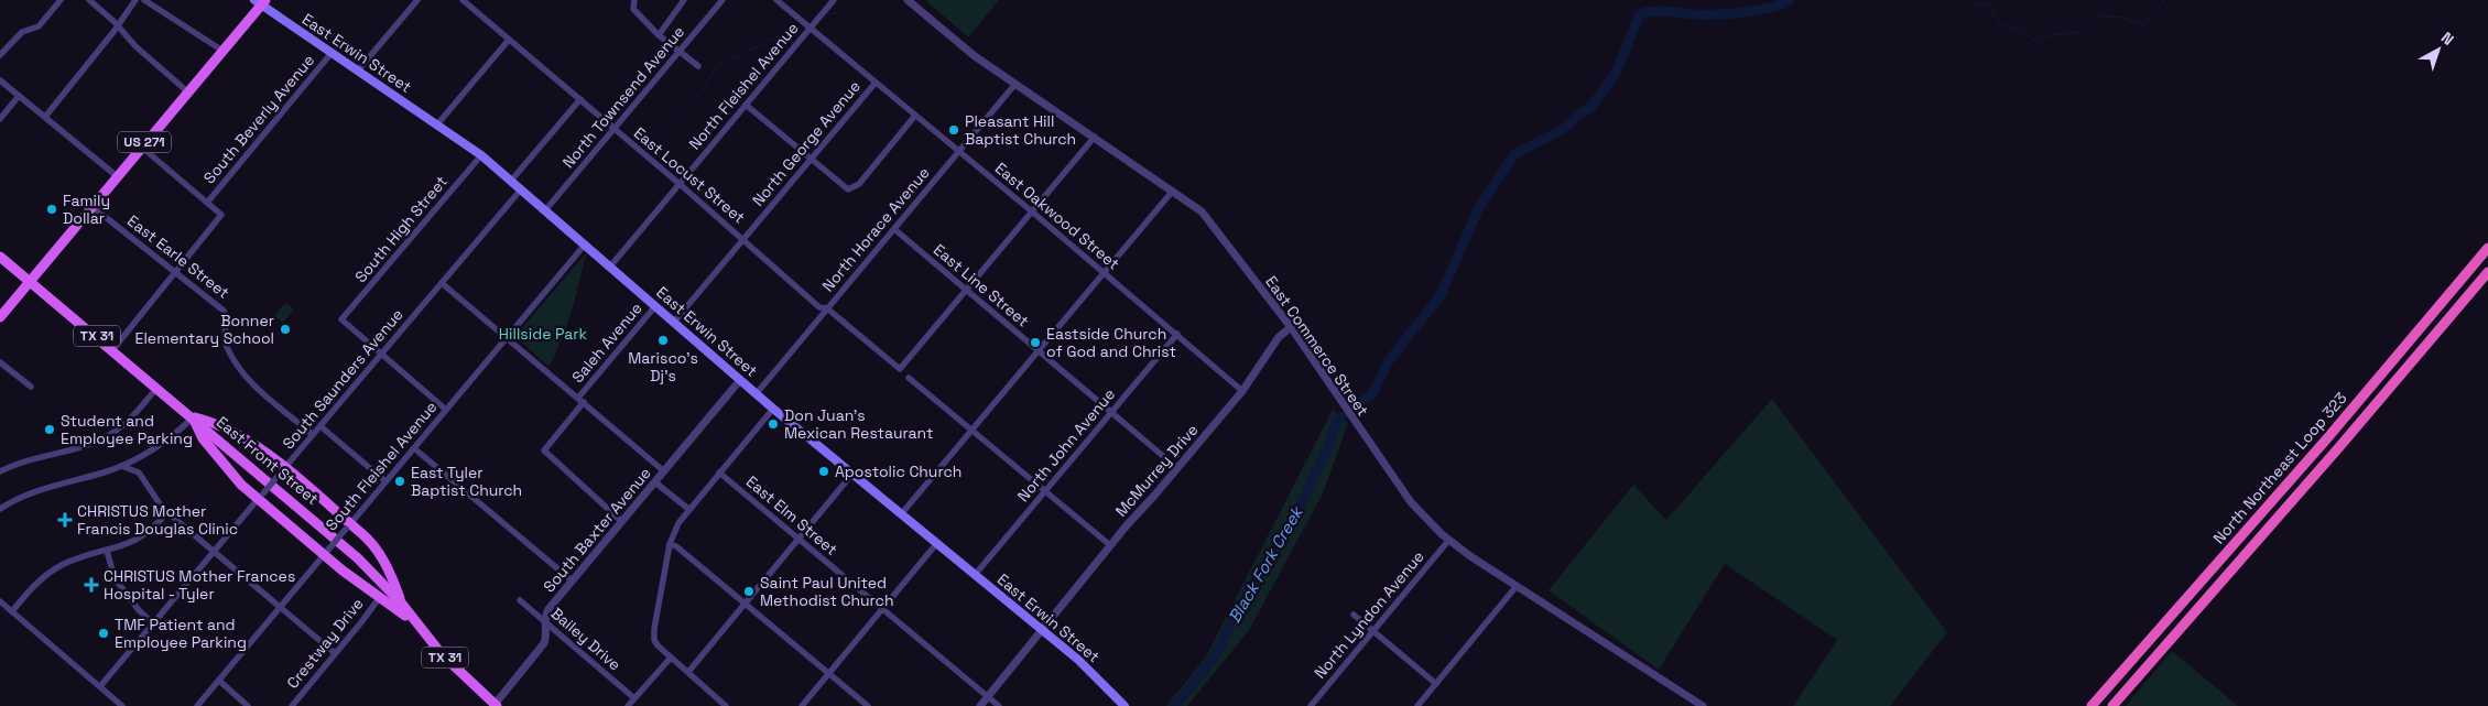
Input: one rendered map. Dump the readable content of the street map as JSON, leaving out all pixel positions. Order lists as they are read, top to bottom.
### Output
{
  "streets": {
    "highway": ["North Northeast Loop 323"],
    "main road": [
      "East Erwin Street",
      "US 271",
      "TX 31",
      "East Front Street"
    ],
    "street": [
      "North Fleishel Avenue",
      "North Townsend Avenue",
      "South Beverly Avenue",
      "North George Avenue",
      "East Locust Street",
      "East Oakwood Street",
      "South High Street",
      "North Horace Avenue",
      "East Earle Street",
      "East Line Street",
      "Saleh Avenue",
      "East Commerce Street",
      "South Saunders Avenue",
      "North John Avenue",
      "South Fleishel Avenue",
      "McMurrey Drive",
      "East Elm Street",
      "South Baxter Avenue",
      "North Lyndon Avenue",
      "Bailey Drive",
      "Crestway Drive"
    ]
  },
  "crossings": [
    ["East Erwin Street", "North Fleishel Avenue"],
    ["East Erwin Street", "North Townsend Avenue"],
    ["East Erwin Street", "South Beverly Avenue"],
    ["East Erwin Street", "US 271"],
    ["East Erwin Street", "North George Avenue"],
    ["East Erwin Street", "South High Street"],
    ["East Erwin Street", "North Horace Avenue"],
    ["East Erwin Street", "Saleh Avenue"],
    ["East Erwin Street", "South Saunders Avenue"],
    ["East Erwin Street", "North John Avenue"],
    ["East Erwin Street", "South Fleishel Avenue"],
    ["East Erwin Street", "McMurrey Drive"],
    ["East Erwin Street", "South Baxter Avenue"],
    ["North Fleishel Avenue", "East Locust Street"],
    ["North Fleishel Avenue", "East Oakwood Street"],
    ["North Townsend Avenue", "East Locust Street"],
    ["US 271", "East Earle Street"],
    ["US 271", "East Front Street"],
    ["North George Avenue", "East Locust Street"],
    ["North George Avenue", "East Oakwood Street"],
    ["East Locust Street", "North Horace Avenue"],
    ["East Locust Street", "East Line Street"],
    ["East Oakwood Street", "North Horace Avenue"],
    ["East Oakwood Street", "North John Avenue"],
    ["East Oakwood Street", "McMurrey Drive"],
    ["South High Street", "South Saunders Avenue"],
    ["North Horace Avenue", "East Line Street"],
    ["North Horace Avenue", "East Commerce Street"],
    ["East Earle Street", "South Saunders Avenue"],
    ["East Line Street", "North John Avenue"],
    ["East Line Street", "McMurrey Drive"],
    ["Saleh Avenue", "South Baxter Avenue"],
    ["East Commerce Street", "McMurrey Drive"],
    ["East Commerce Street", "North Lyndon Avenue"],
    ["East Front Street", "South Baxter Avenue"],
    ["McMurrey Drive", "East Elm Street"],
    ["South Baxter Avenue", "Bailey Drive"]
  ],
  "water": ["Black Fork Creek"],
  "parks": ["Hillside Park"],
  "places": {
    "other": [
      "Pleasant Hill Baptist Church",
      "Family Dollar",
      "Bonner Elementary School",
      "Marisco's Dj's",
      "Eastside Church of God and Christ",
      "Don Juan's Mexican Restaurant",
      "Student and Employee Parking",
      "Apostolic Church",
      "East Tyler Baptist Church",
      "Saint Paul United Methodist Church",
      "TMF Patient and Employee Parking"
    ],
    "health": ["CHRISTUS Mother Francis Douglas Clinic", "CHRISTUS Mother Frances Hospital - Tyler"]
  },
  "north": "top right"
}
